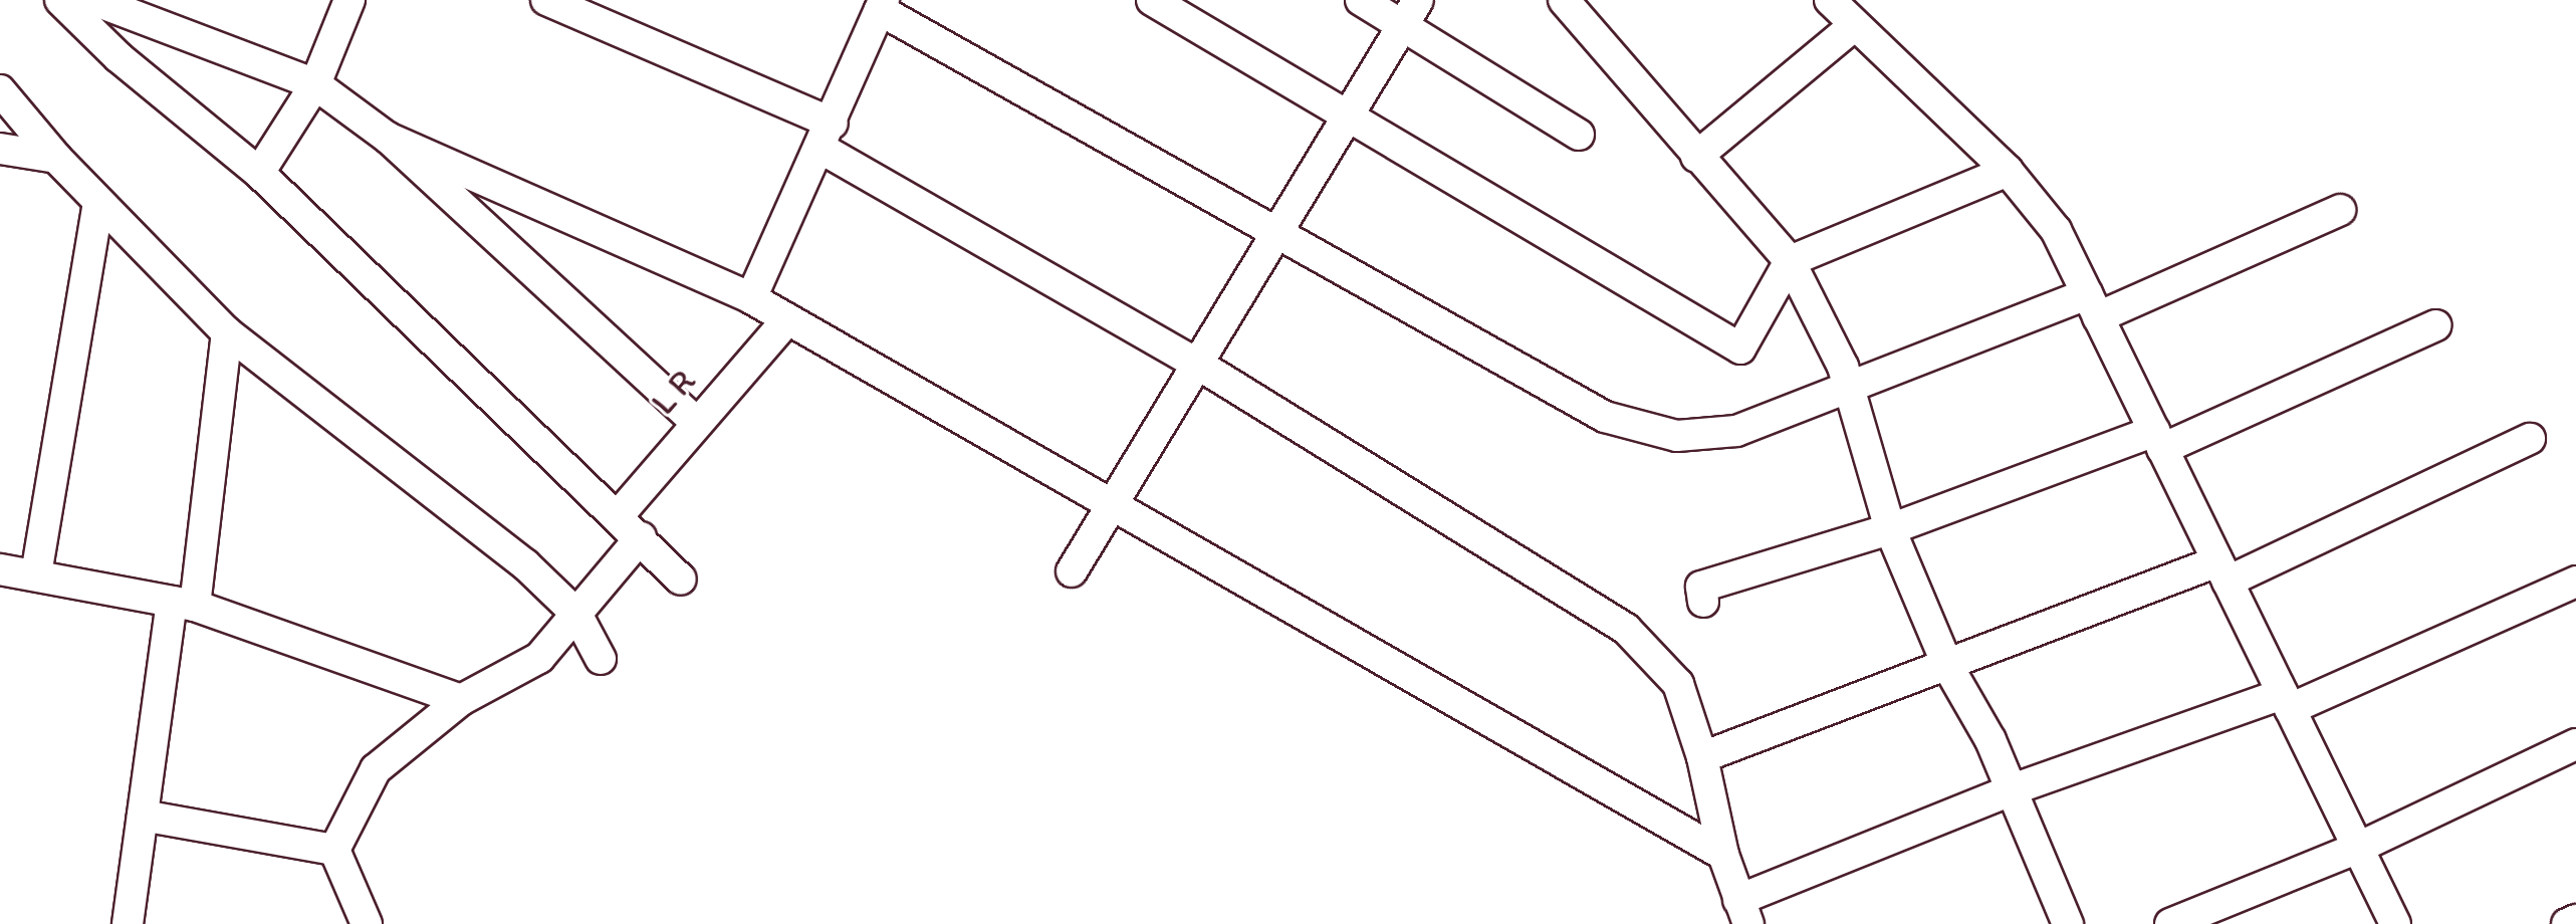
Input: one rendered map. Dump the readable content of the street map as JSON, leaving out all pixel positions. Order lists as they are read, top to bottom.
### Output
{
  "streets": {
    "street": ["L R"]
  }
}
